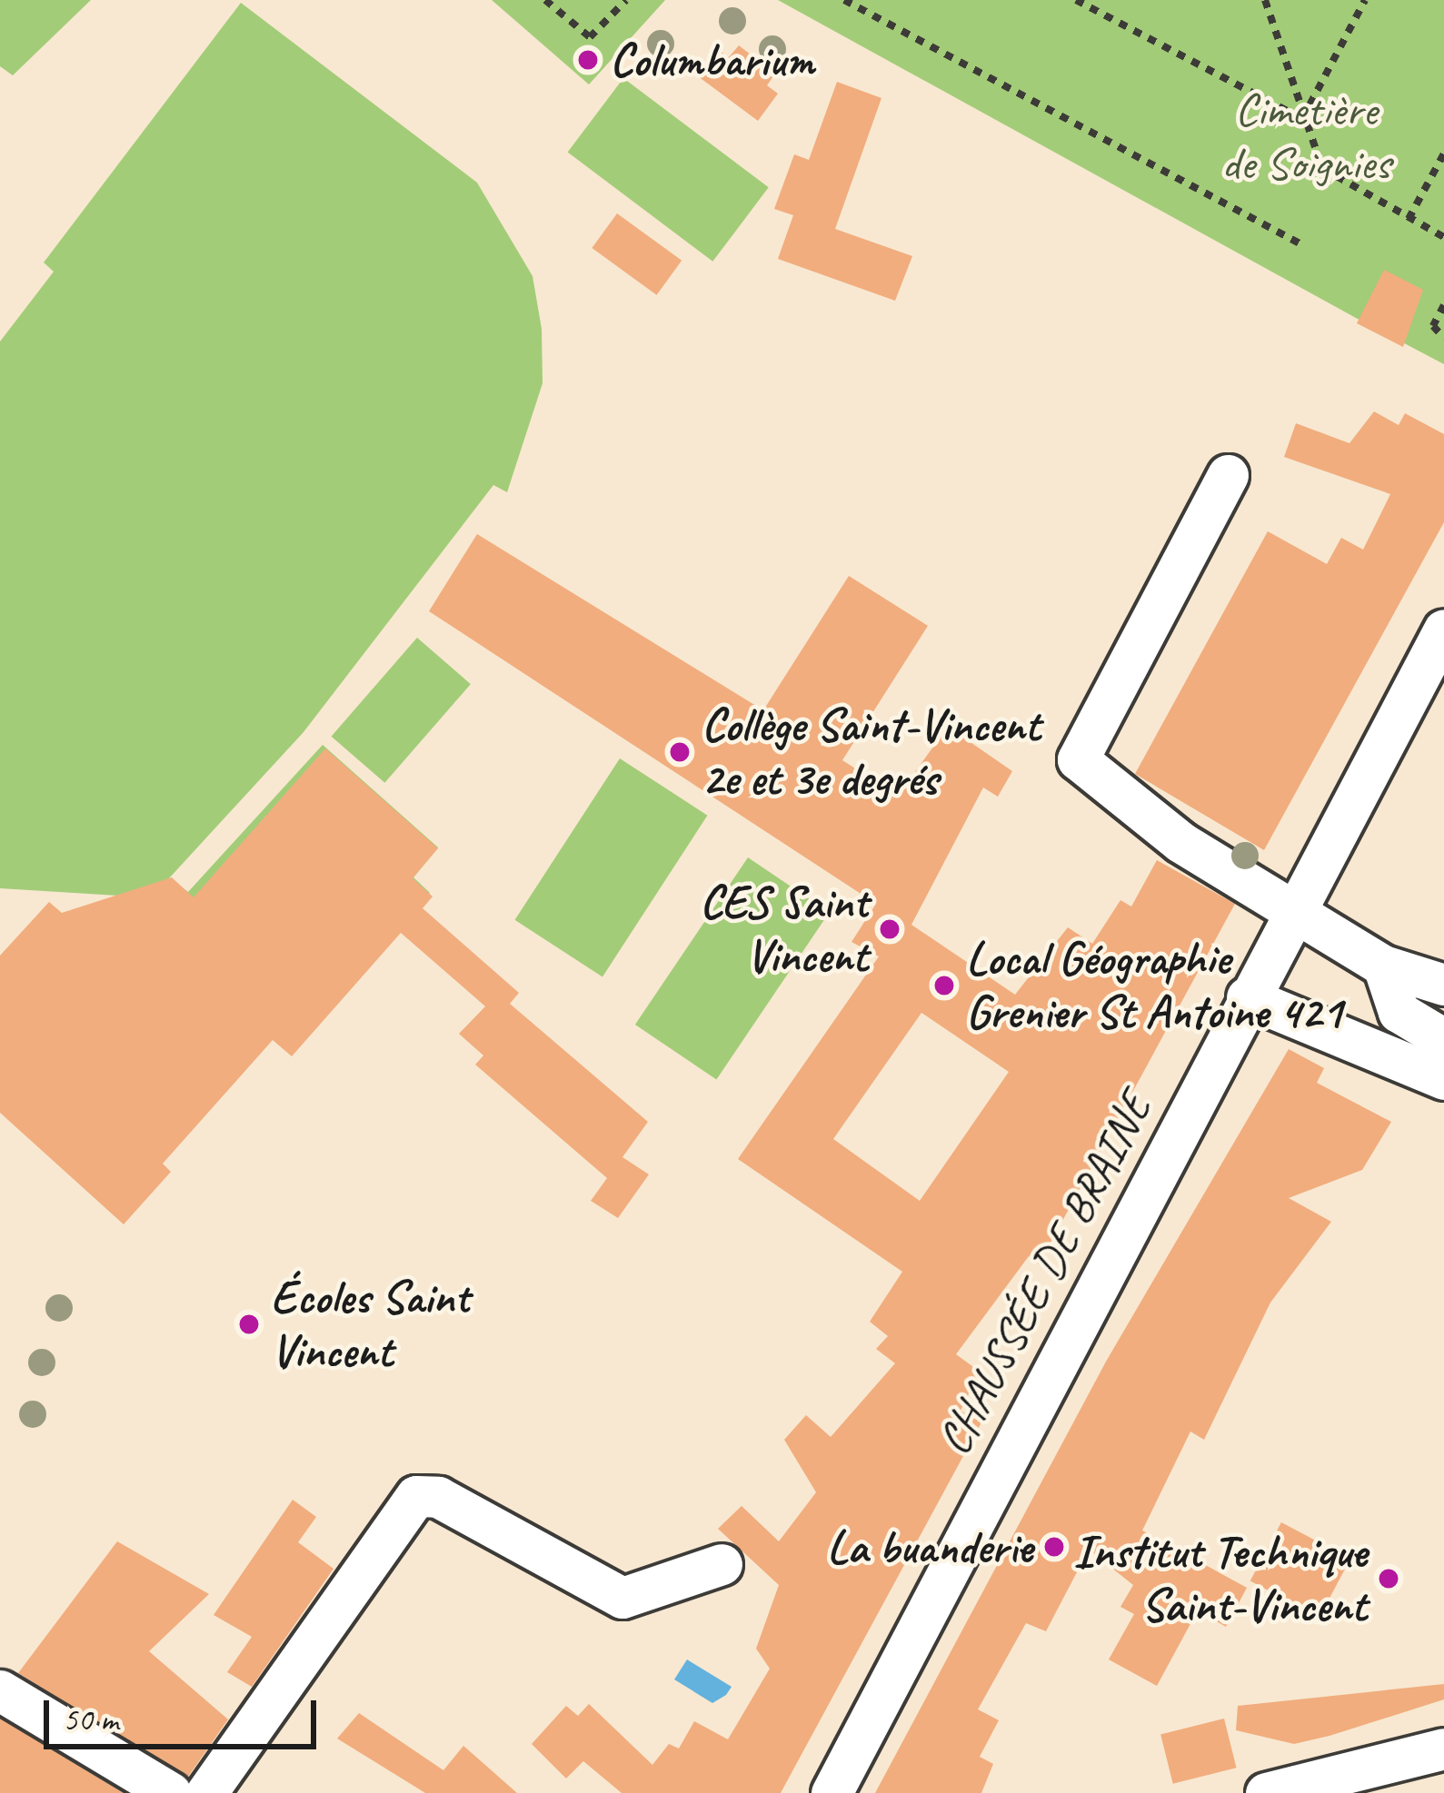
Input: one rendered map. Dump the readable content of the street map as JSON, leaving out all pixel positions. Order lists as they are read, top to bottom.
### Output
{
  "streets": {
    "street": ["CHAUSSÉE DE BRAINE"]
  },
  "parks": ["Cimetière de Soignies"],
  "places": [
    "Columbarium",
    "Collège Saint-Vincent 2e et 3e degrés",
    "CES Saint Vincent",
    "Local Géographie Grenier St Antoine 421",
    "Écoles Saint Vincent",
    "La buanderie",
    "Institut Technique Saint-Vincent"
  ],
  "scale_bar": "50 m"
}
